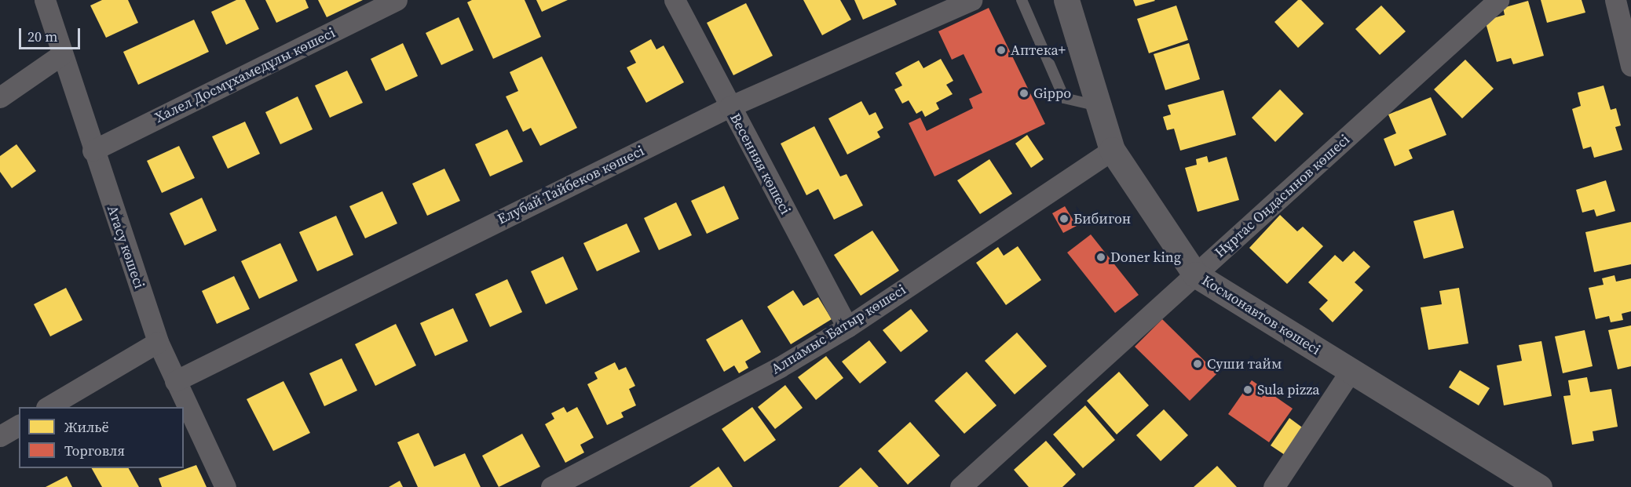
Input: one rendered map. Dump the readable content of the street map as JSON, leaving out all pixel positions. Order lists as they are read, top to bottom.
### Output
{
  "streets": {
    "street": [
      "Халел Досмұхамедұлы көшесі",
      "Весенняя көшесі",
      "Елубай Тайбеков көшесі",
      "Нұртас Оңдасынов көшесі",
      "Атасу көшесі",
      "Космонавтов көшесі",
      "Алпамыс Батыр көшесі"
    ]
  },
  "crossings": [
    ["Халел Досмұхамедұлы көшесі", "Атасу көшесі"],
    ["Весенняя көшесі", "Елубай Тайбеков көшесі"],
    ["Весенняя көшесі", "Алпамыс Батыр көшесі"],
    ["Елубай Тайбеков көшесі", "Атасу көшесі"],
    ["Нұртас Оңдасынов көшесі", "Космонавтов көшесі"],
    ["Космонавтов көшесі", "Алпамыс Батыр көшесі"]
  ],
  "places": [
    "Аптека+",
    "Gippo",
    "Бибигон",
    "Doner king",
    "Суши тайм",
    "Sula pizza"
  ],
  "legend": ["Жильё", "Торговля"],
  "scale_bar": "20 m"
}
